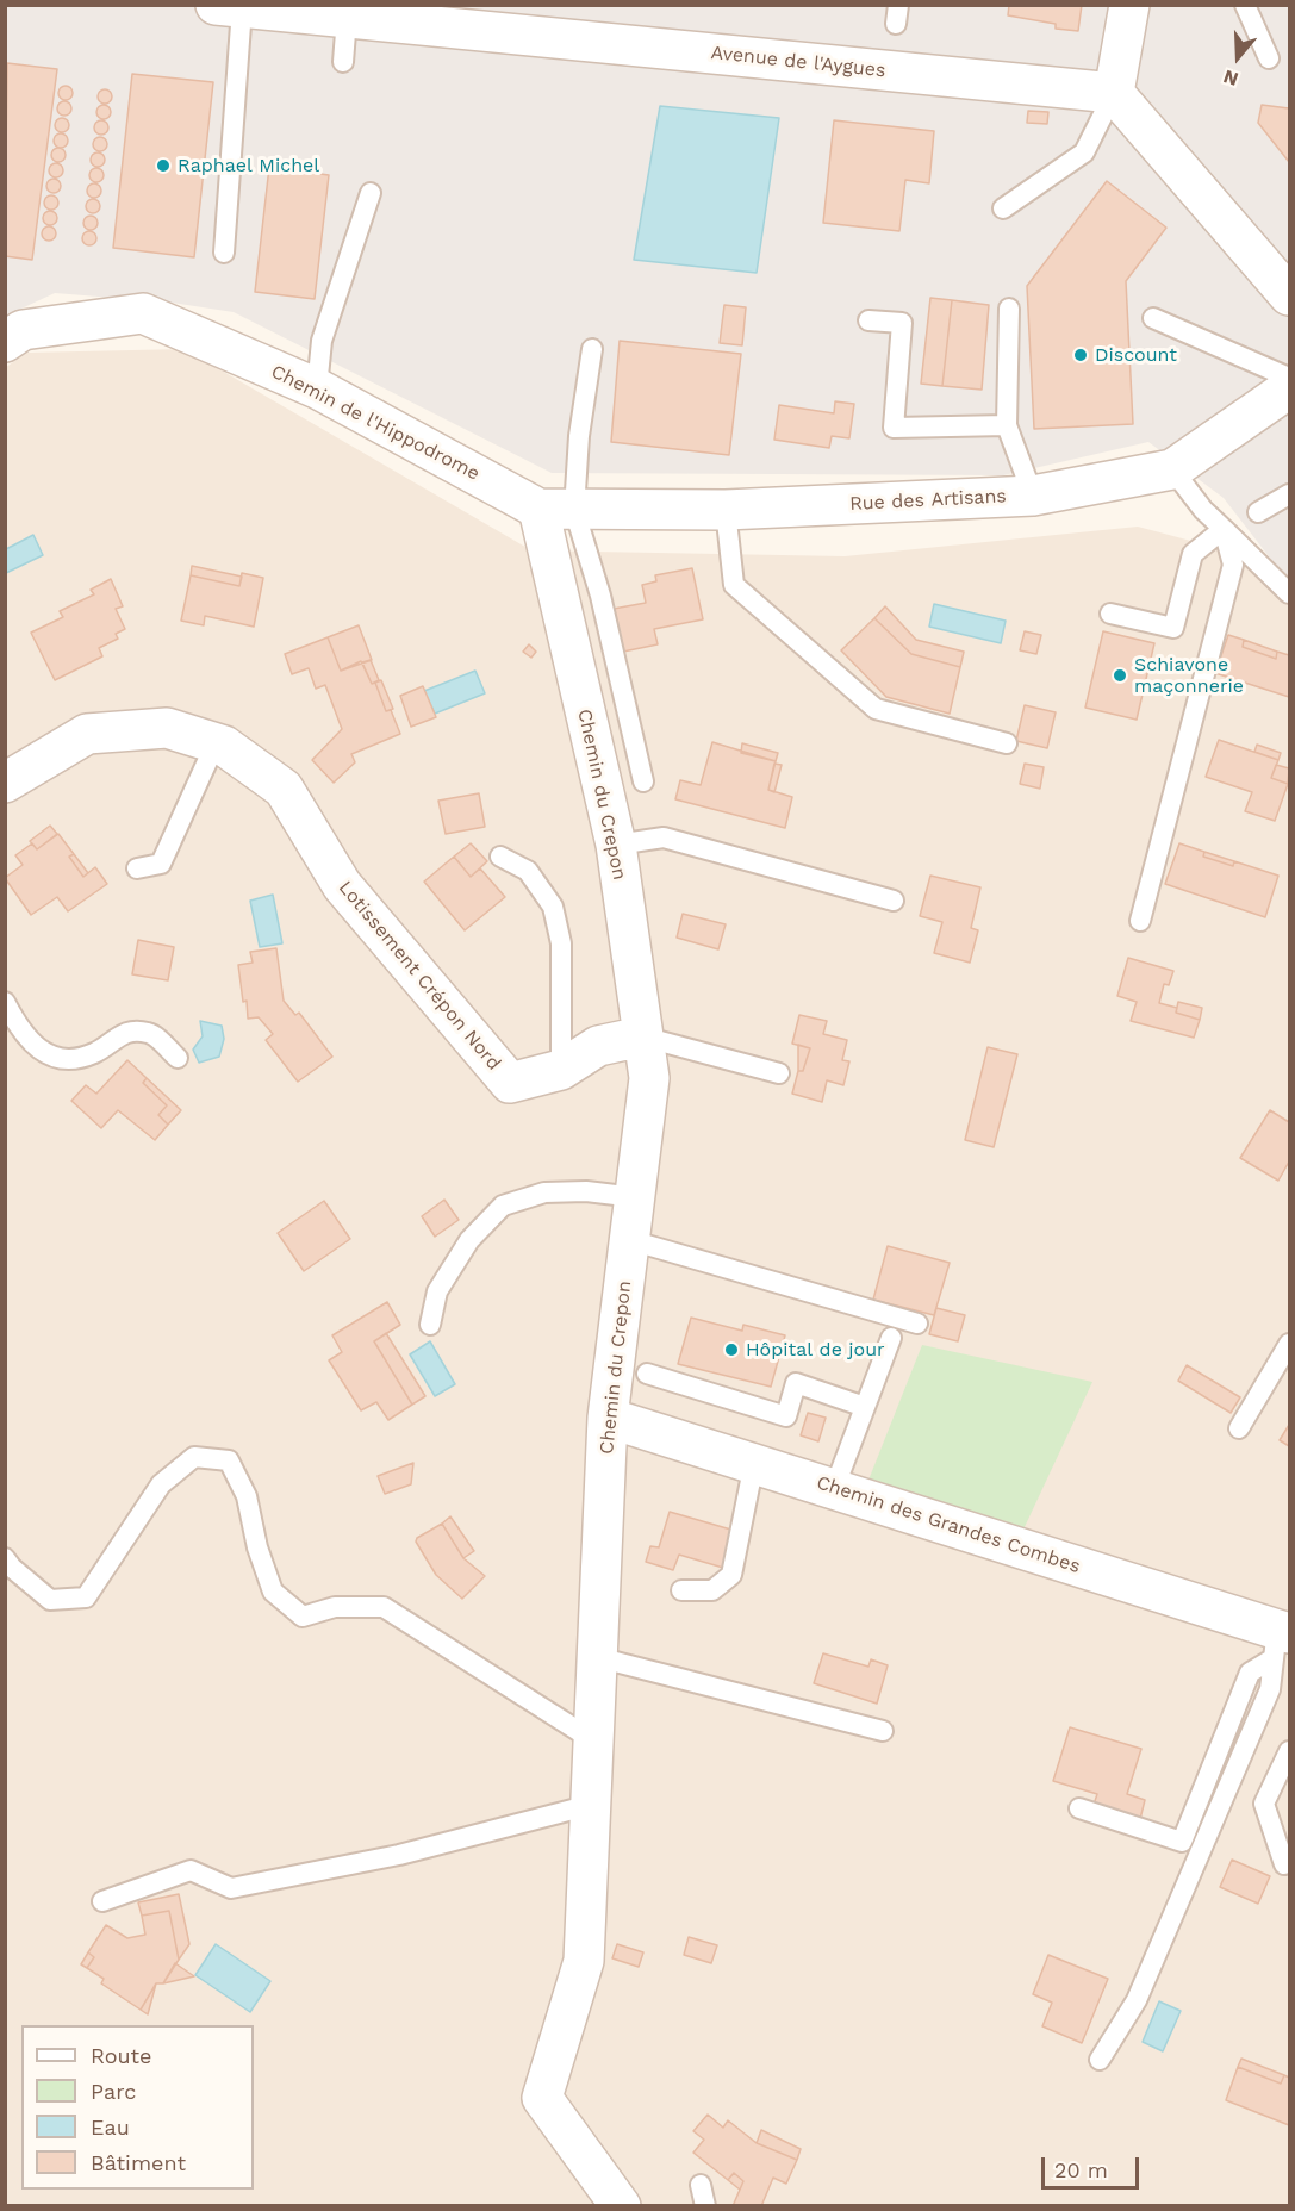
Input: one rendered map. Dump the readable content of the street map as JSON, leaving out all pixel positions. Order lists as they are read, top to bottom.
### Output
{
  "streets": {
    "street": [
      "Avenue de l'Aygues",
      "Chemin de l'Hippodrome",
      "Rue des Artisans",
      "Chemin du Crepon",
      "Lotissement Crépon Nord",
      "Chemin des Grandes Combes"
    ]
  },
  "crossings": [
    ["Chemin de l'Hippodrome", "Rue des Artisans"],
    ["Chemin de l'Hippodrome", "Chemin du Crepon"],
    ["Rue des Artisans", "Chemin du Crepon"],
    ["Chemin du Crepon", "Lotissement Crépon Nord"],
    ["Chemin du Crepon", "Chemin des Grandes Combes"]
  ],
  "places": [
    "Raphael Michel",
    "Discount",
    "Schiavone maçonnerie",
    "Hôpital de jour"
  ],
  "legend": [
    "Route",
    "Parc",
    "Eau",
    "Bâtiment"
  ],
  "scale_bar": "20 m",
  "north": "bottom"
}
